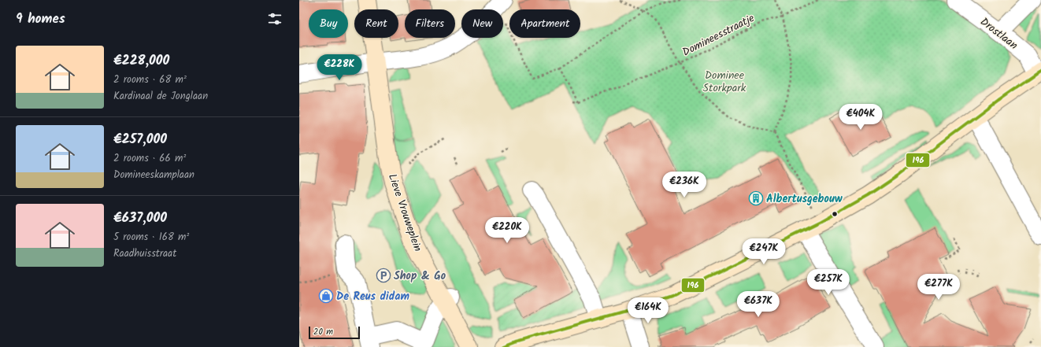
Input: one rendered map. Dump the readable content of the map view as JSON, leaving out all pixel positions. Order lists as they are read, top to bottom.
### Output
{
  "streets": {
    "street": ["Drostlaan", "Lieve Vrouweplein"],
    "path": ["Domineesstraatje"]
  },
  "parks": ["Dominee Storkpark"],
  "places": {
    "building": ["Albertusgebouw"],
    "parking": ["Shop & Go"],
    "shop": ["De Reus didam"]
  },
  "lines": ["transit line 196"],
  "scale_bar": "20 m",
  "page": {
    "heading": "9 homes",
    "chip": [
      "Buy",
      "Rent",
      "Filters",
      "New",
      "Apartment"
    ],
    "list": [
      {
        "name": "€228,000",
        "note": "2 rooms · 68 m² · Kardinaal de Jonglaan"
      },
      {
        "name": "€257,000",
        "note": "2 rooms · 66 m² · Domineeskamplaan"
      },
      {
        "name": "€637,000",
        "note": "5 rooms · 168 m² · Raadhuisstraat"
      }
    ],
    "price": [
      "€228K",
      "€404K",
      "€236K",
      "€220K",
      "€247K",
      "€257K",
      "€277K",
      "€637K",
      "€164K"
    ],
    "scale": "20 m"
  }
}
